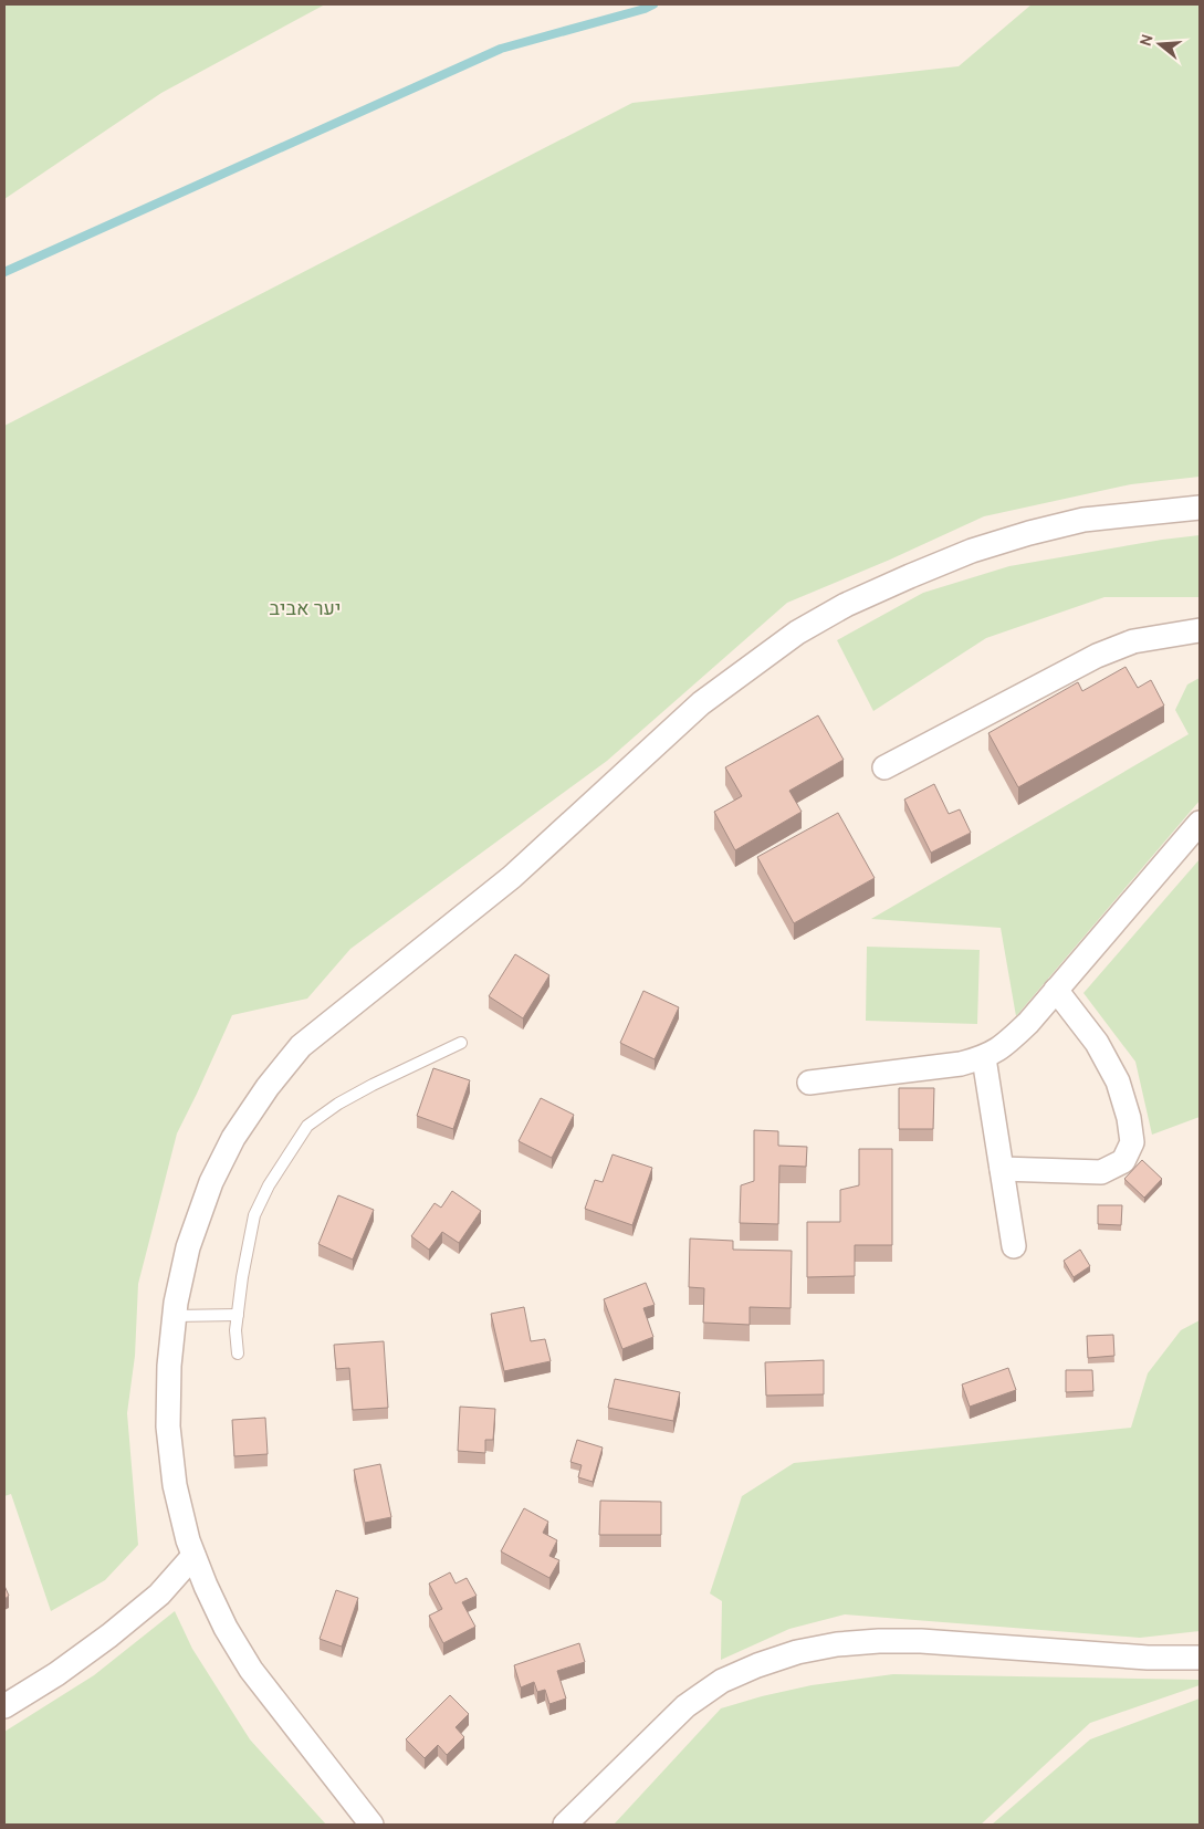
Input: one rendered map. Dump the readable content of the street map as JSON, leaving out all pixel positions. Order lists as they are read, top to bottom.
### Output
{
  "parks": ["יער אביב"],
  "north": "left"
}
